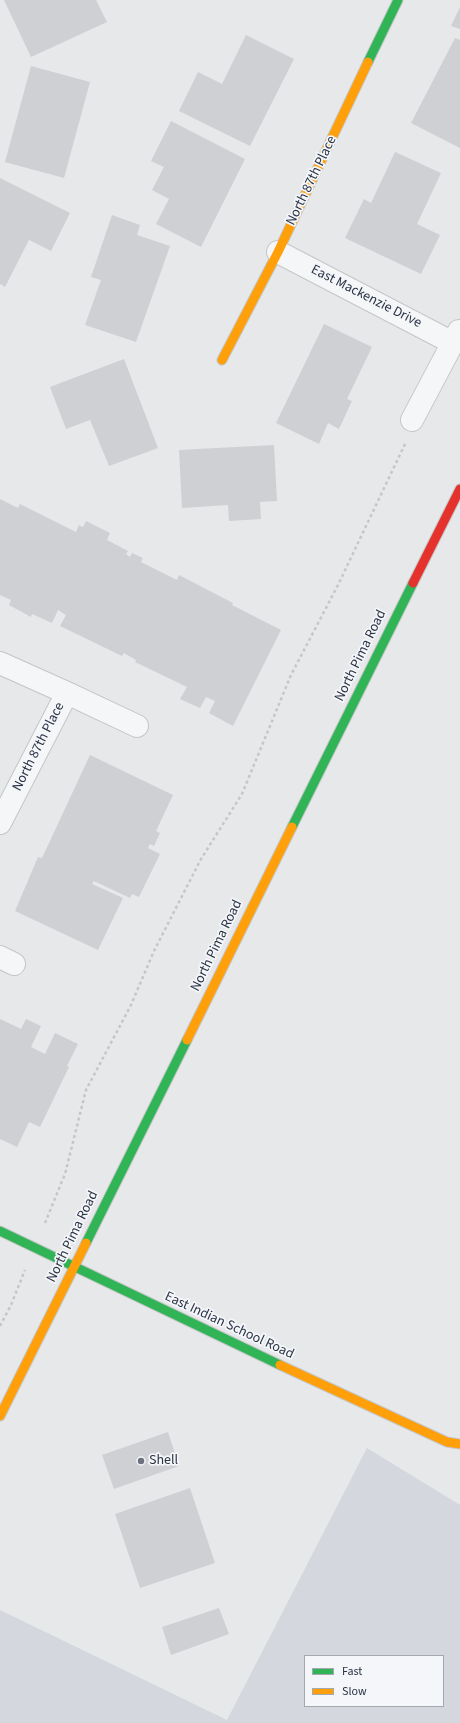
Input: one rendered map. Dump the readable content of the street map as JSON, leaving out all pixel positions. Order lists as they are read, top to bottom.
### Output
{
  "streets": {
    "main road": ["North 87th Place", "North Pima Road", "East Indian School Road"],
    "street": ["East Mackenzie Drive"]
  },
  "crossings": [
    ["North 87th Place", "East Mackenzie Drive"],
    ["North Pima Road", "East Indian School Road"]
  ],
  "places": ["Shell"],
  "legend": ["Fast", "Slow"]
}
